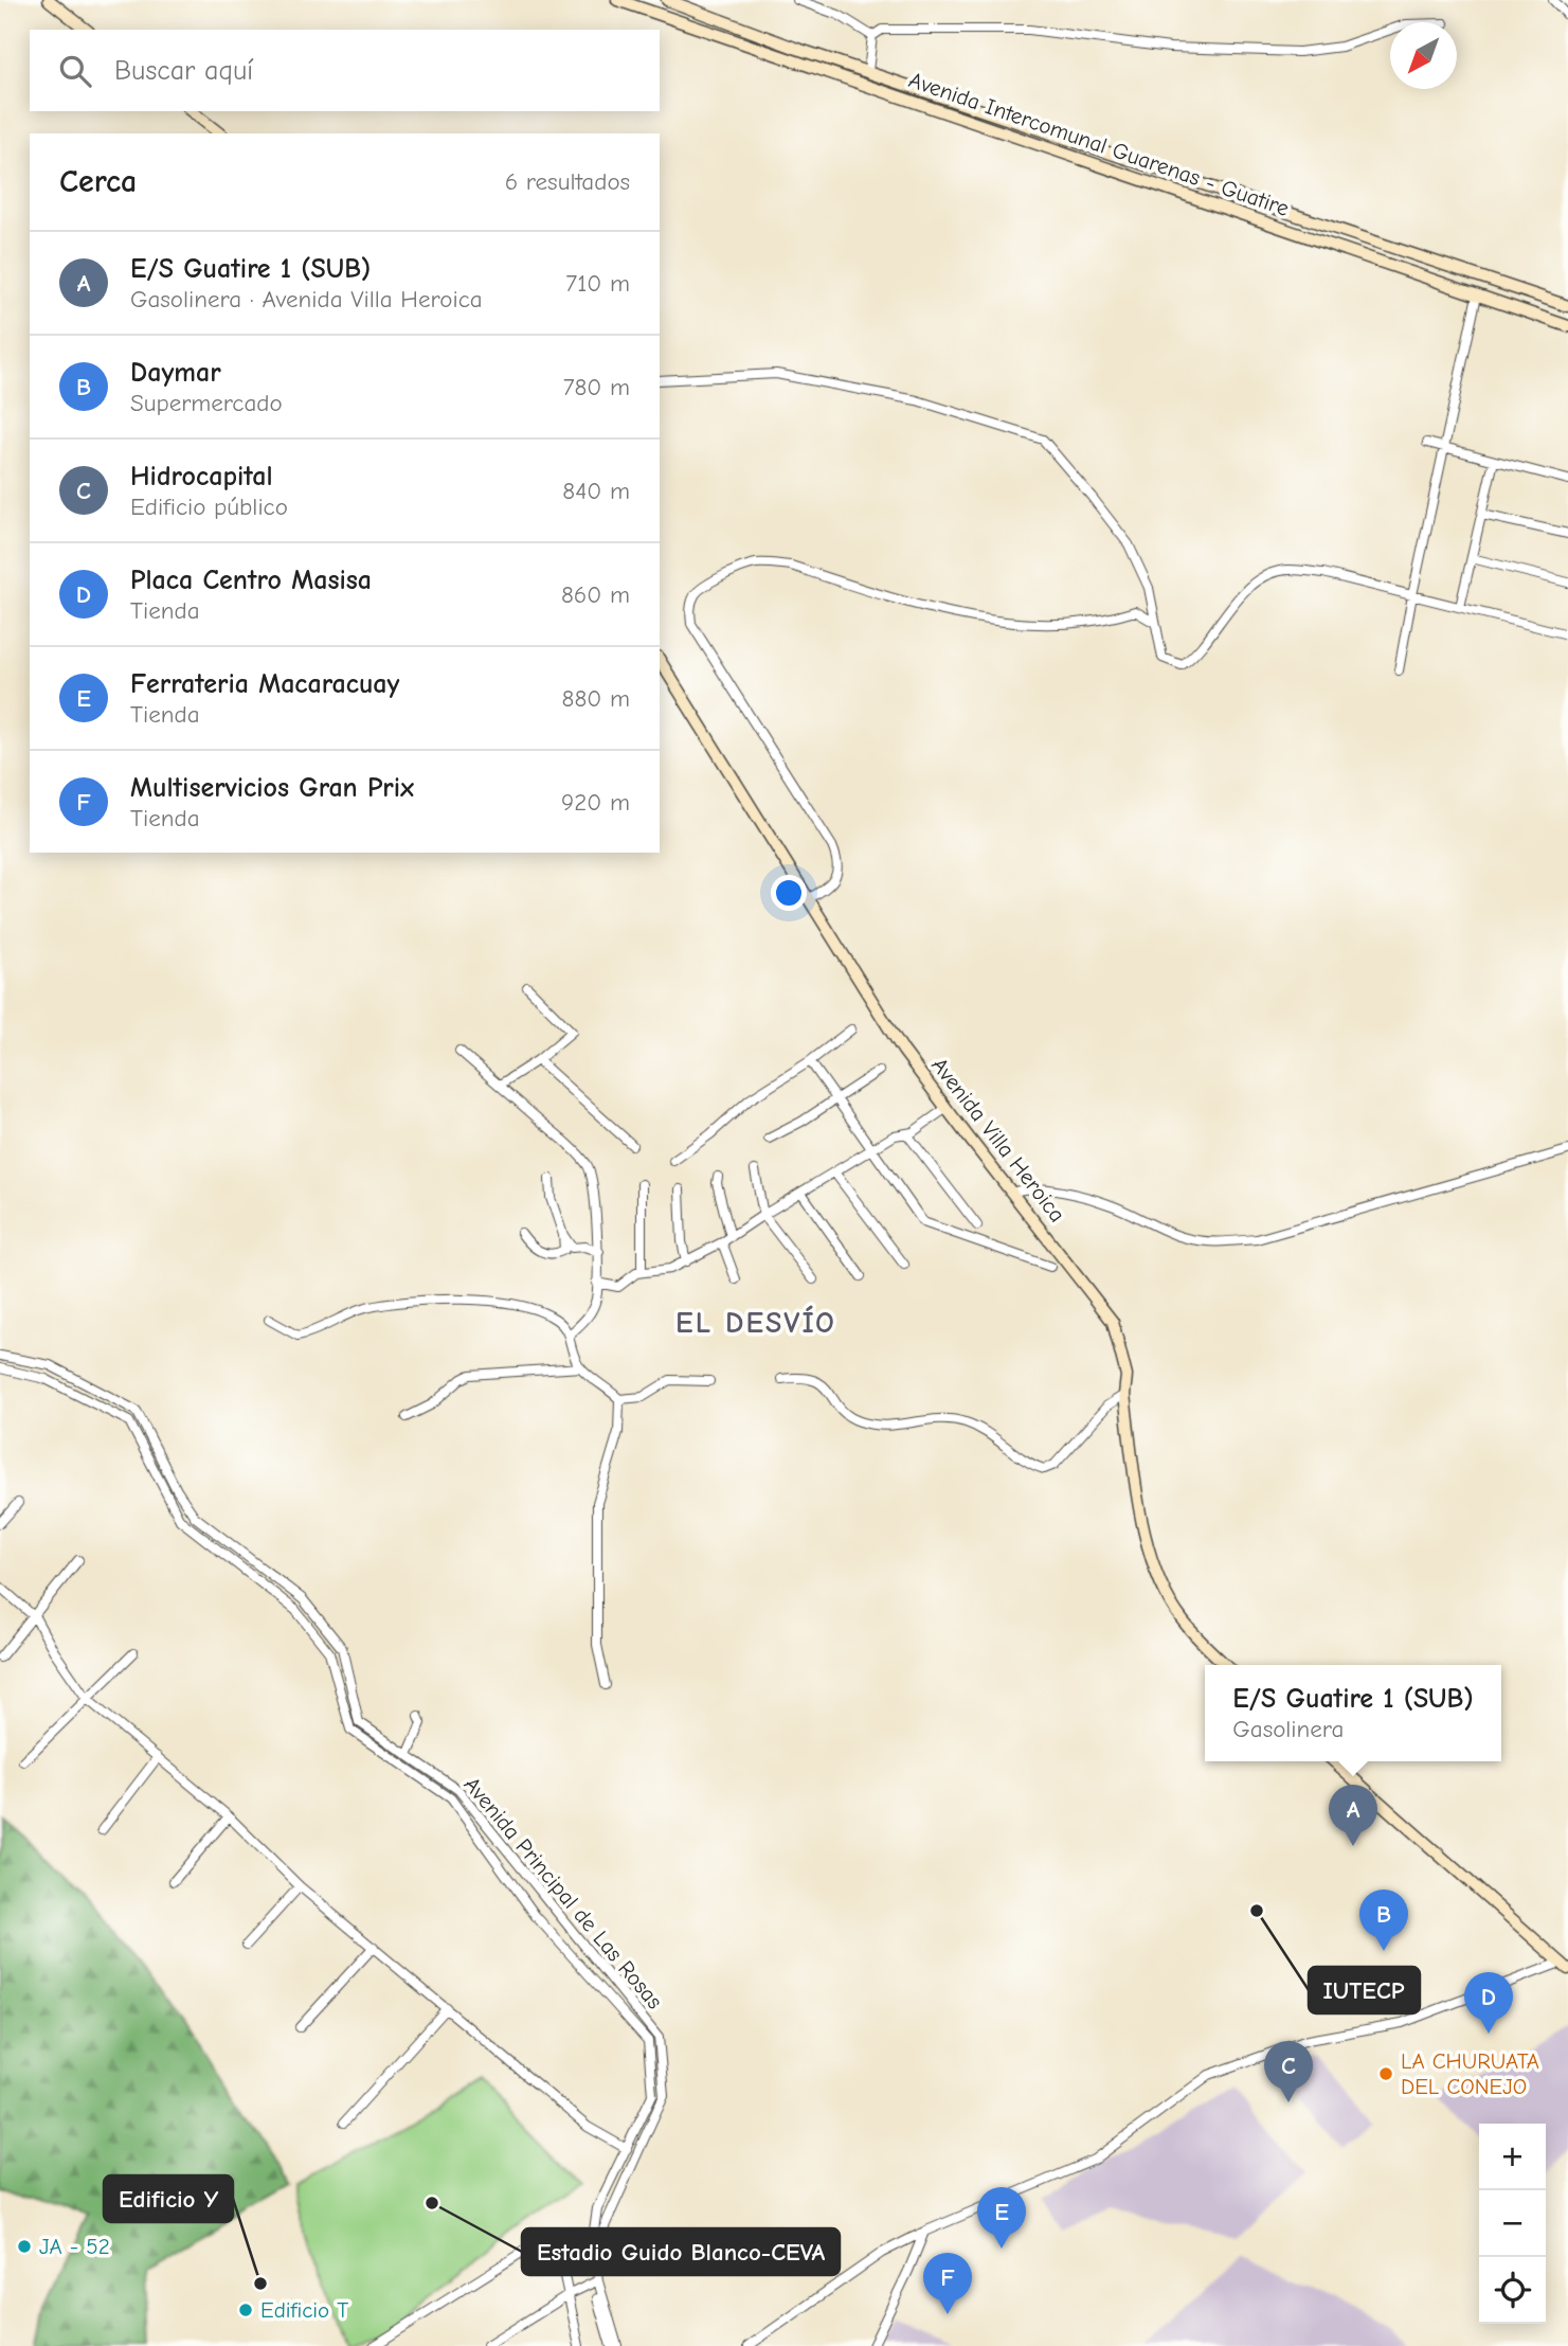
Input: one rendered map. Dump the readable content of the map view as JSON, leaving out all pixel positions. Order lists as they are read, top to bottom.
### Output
{
  "streets": {
    "main road": ["Avenida Intercomunal Guarenas - Guatire", "Avenida Villa Heroica"],
    "street": ["Avenida Principal de Las Rosas"]
  },
  "districts": ["EL DESVÍO"],
  "places": [
    "IUTECP",
    "LA CHURUATA DEL CONEJO",
    "Estadio Guido Blanco-CEVA",
    "JA - 52",
    "Edificio Y",
    "Edificio T"
  ],
  "north": "bottom left",
  "page": {
    "search": "Buscar aquí",
    "heading": ["Cerca", "6 resultados"],
    "list": [
      {
        "mark": "A",
        "name": "E/S Guatire 1 (SUB)",
        "note": "Gasolinera · Avenida Villa Heroica",
        "value": "710 m"
      },
      {
        "mark": "B",
        "name": "Daymar",
        "note": "Supermercado",
        "value": "780 m"
      },
      {
        "mark": "C",
        "name": "Hidrocapital",
        "note": "Edificio público",
        "value": "840 m"
      },
      {
        "mark": "D",
        "name": "Placa Centro Masisa",
        "note": "Tienda",
        "value": "860 m"
      },
      {
        "mark": "E",
        "name": "Ferrateria Macaracuay",
        "note": "Tienda",
        "value": "880 m"
      },
      {
        "mark": "F",
        "name": "Multiservicios Gran Prix",
        "note": "Tienda",
        "value": "920 m"
      }
    ],
    "popup": ["E/S Guatire 1 (SUB)", "Gasolinera"],
    "pins": [
      "A",
      "B",
      "D",
      "C",
      "E",
      "F"
    ],
    "map_buttons": ["+", "−"]
  }
}
